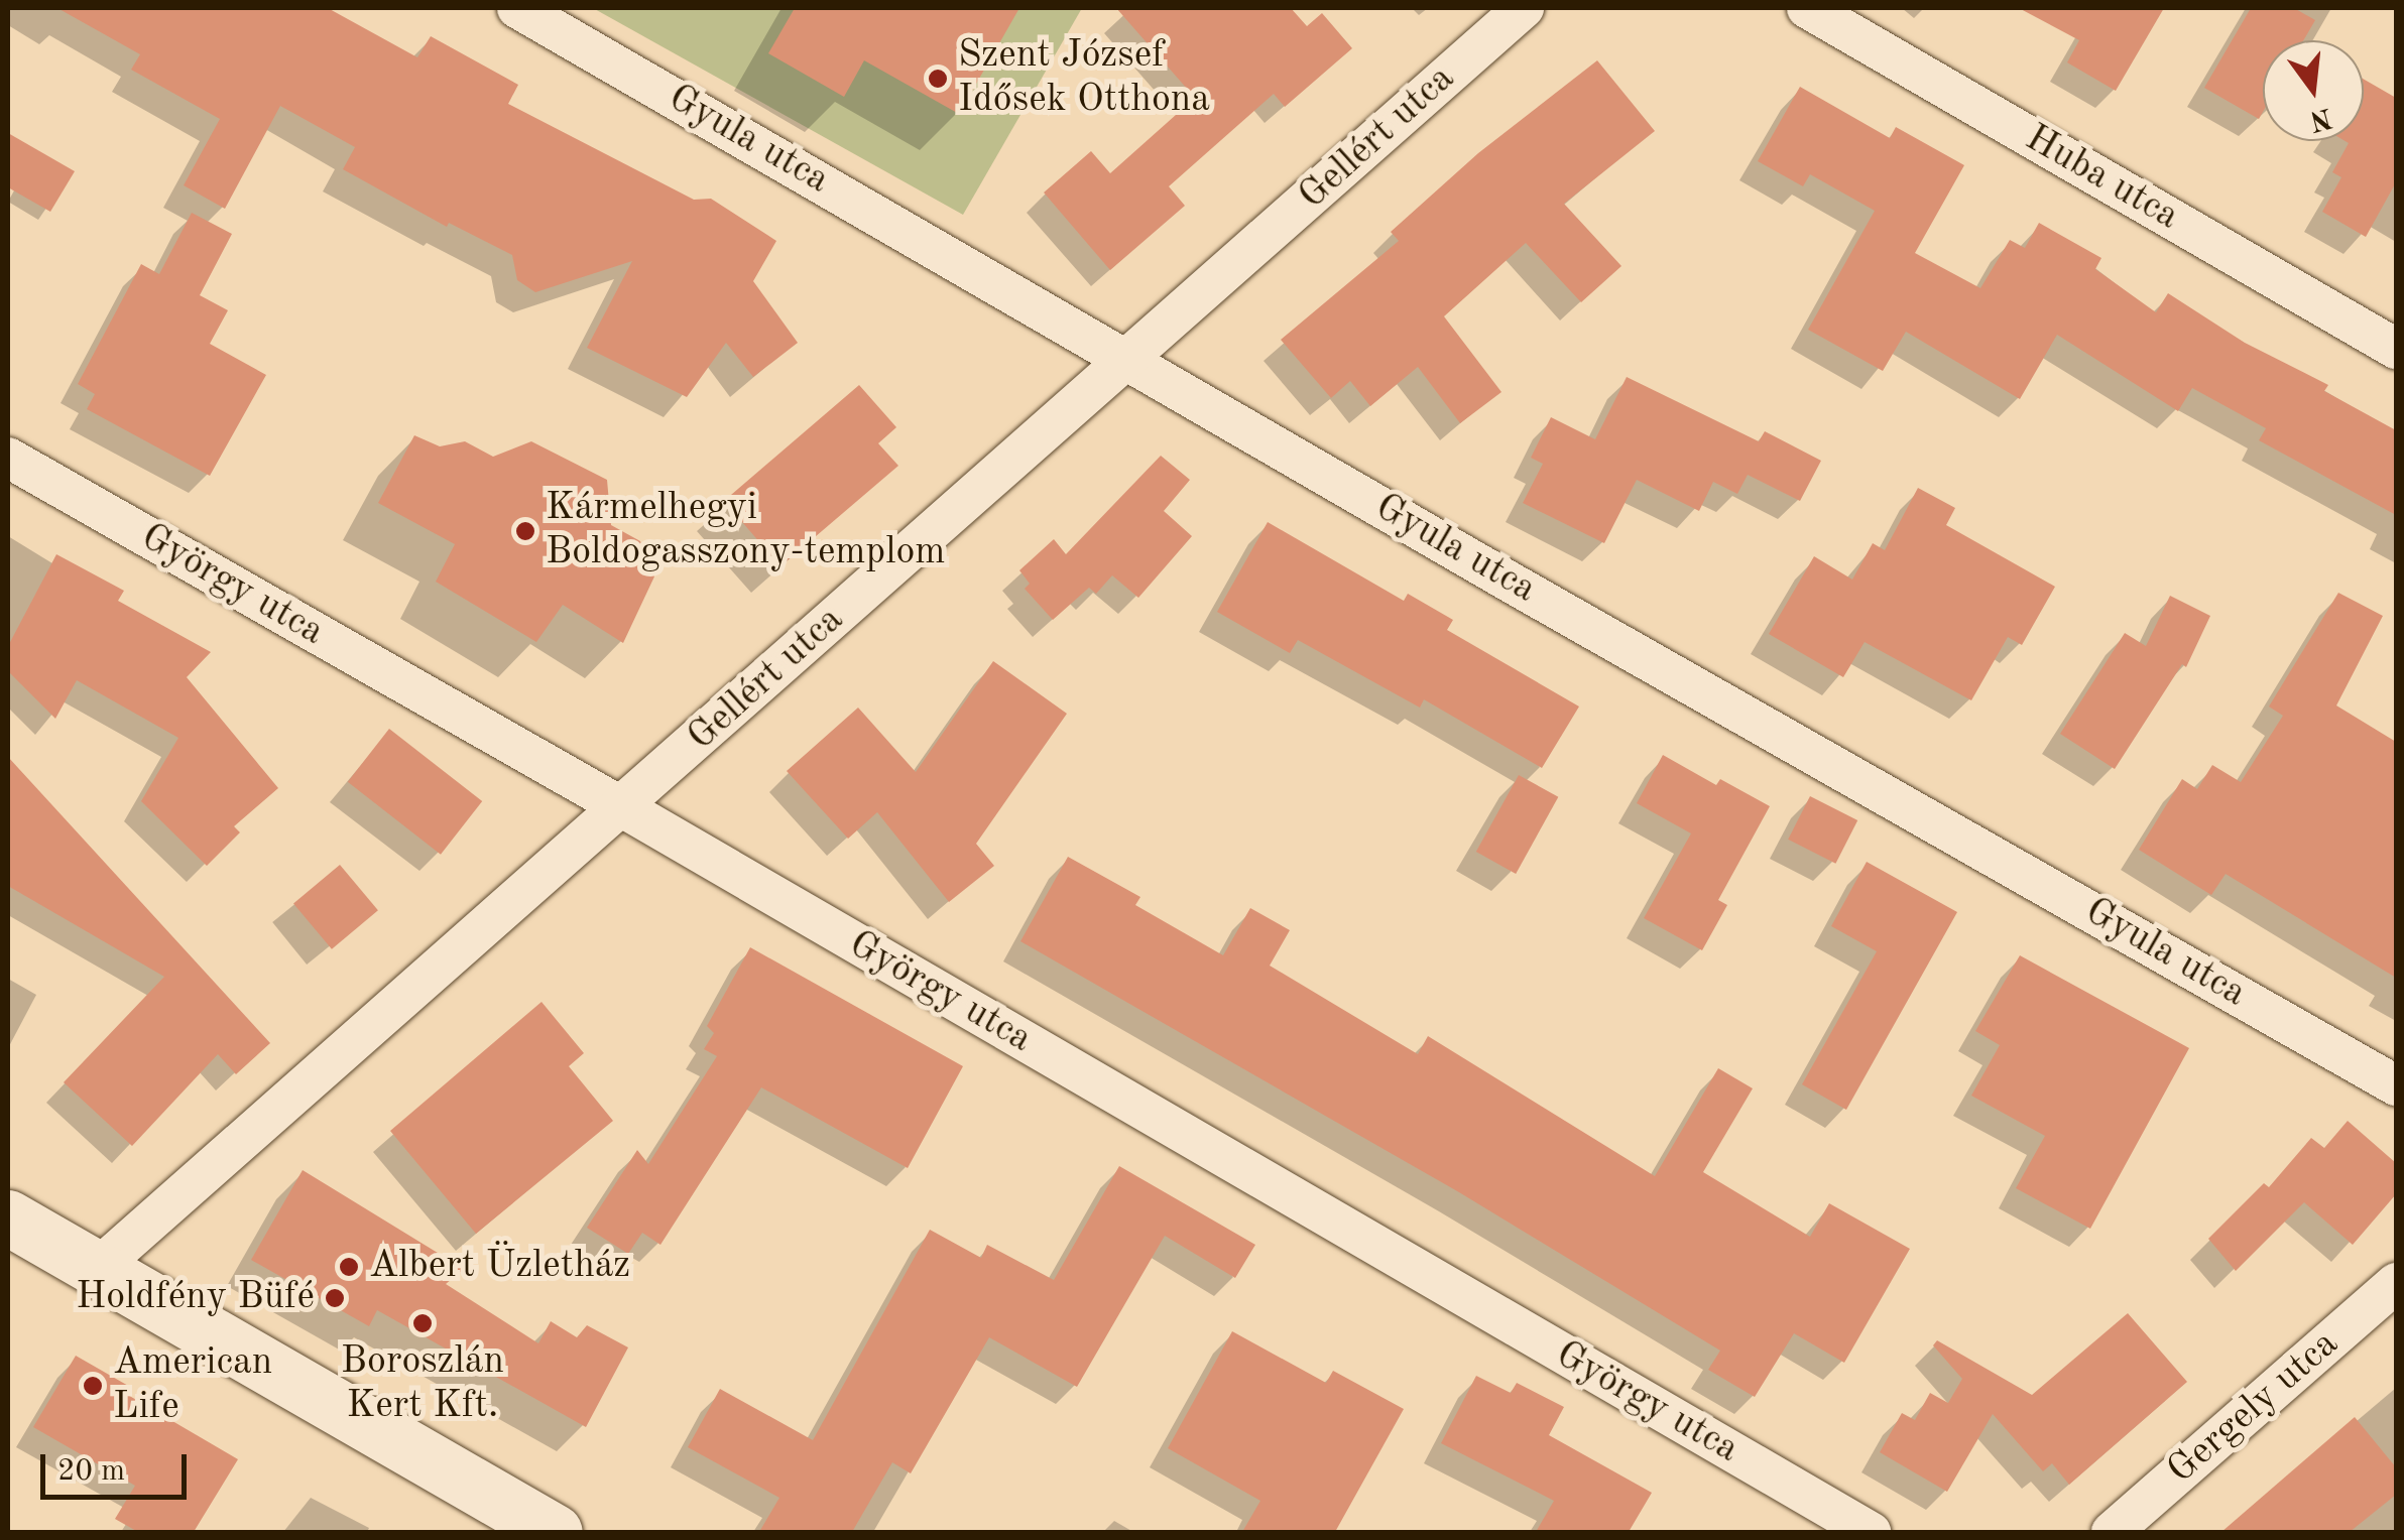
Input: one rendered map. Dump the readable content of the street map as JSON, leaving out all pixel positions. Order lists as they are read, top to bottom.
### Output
{
  "streets": {
    "street": [
      "Gellért utca",
      "Gyula utca",
      "Huba utca",
      "György utca",
      "Gergely utca"
    ]
  },
  "crossings": [
    ["Gellért utca", "Gyula utca"],
    ["Gellért utca", "György utca"]
  ],
  "places": [
    "Szent József Idősek Otthona",
    "Kármelhegyi Boldogasszony-templom",
    "Albert Üzletház",
    "Holdfény Büfé",
    "Boroszlán Kert Kft.",
    "American Life"
  ],
  "scale_bar": "20 m",
  "north": "bottom"
}
